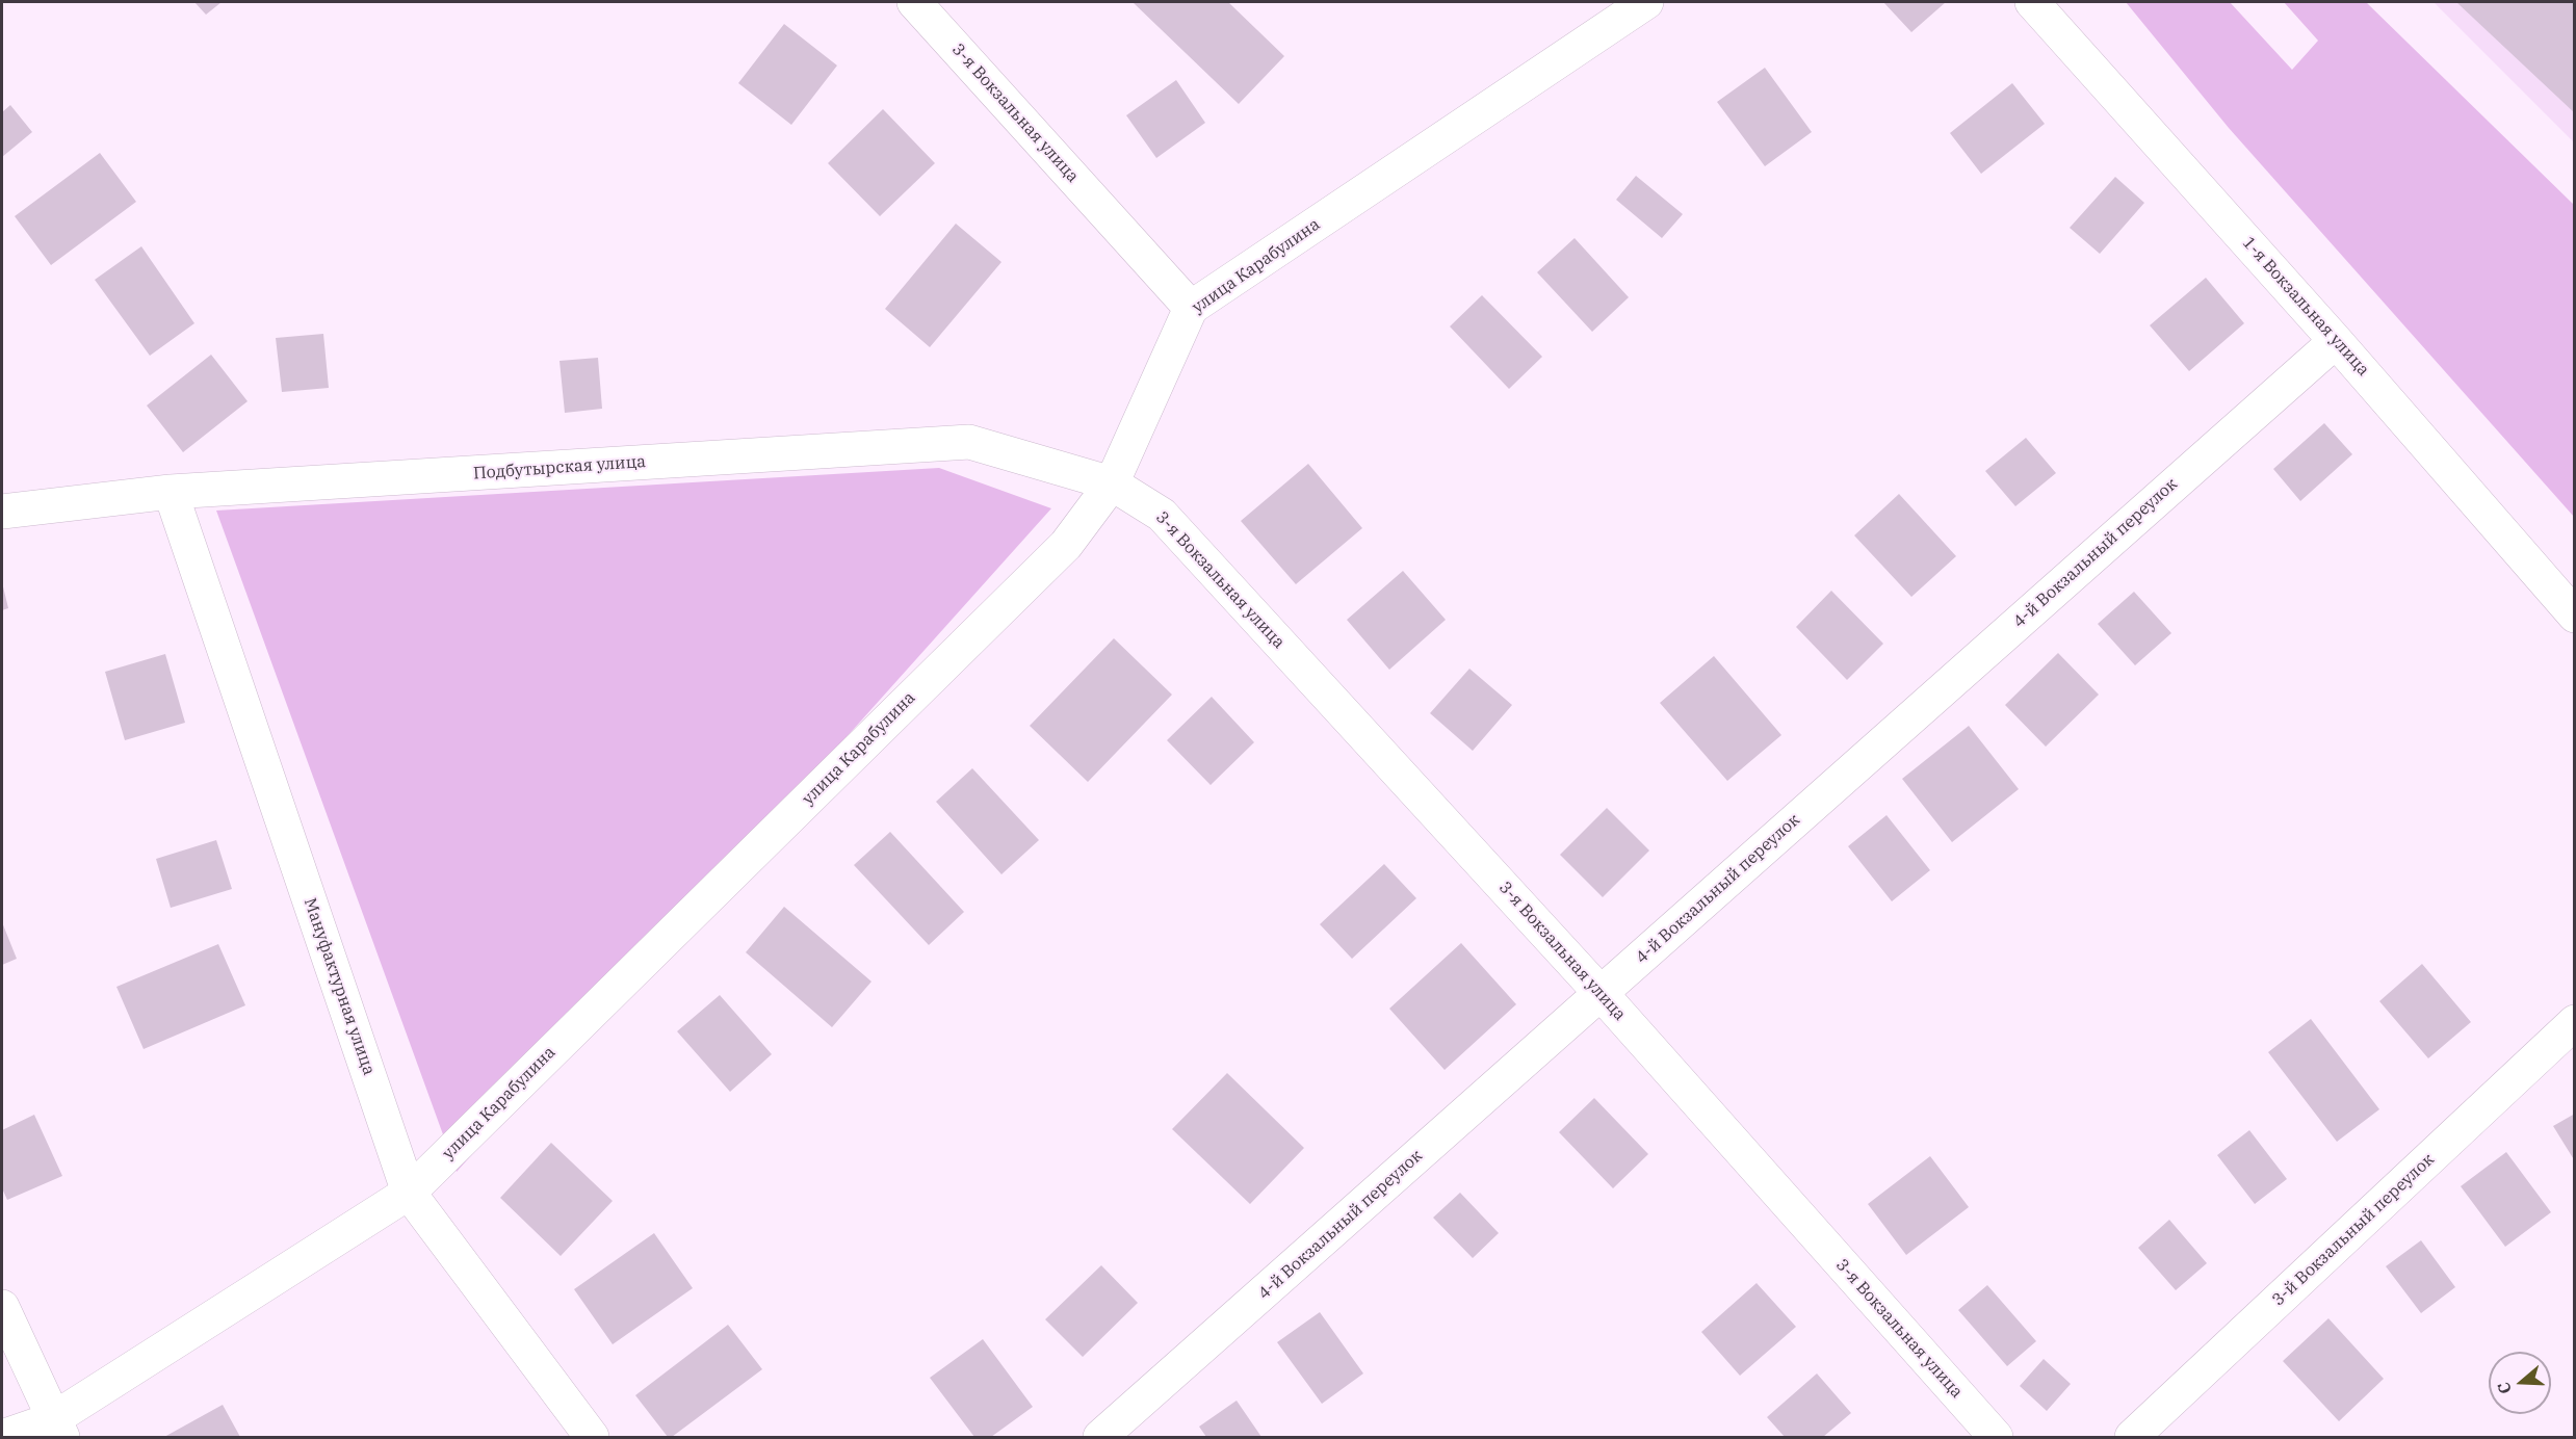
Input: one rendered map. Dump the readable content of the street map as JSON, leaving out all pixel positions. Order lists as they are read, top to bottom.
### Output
{
  "streets": {
    "street": [
      "3-я Вокзальная улица",
      "улица Карабулина",
      "1-я Вокзальная улица",
      "Подбутырская улица",
      "4-й Вокзальный переулок",
      "Мануфактурная улица",
      "3-й Вокзальный переулок"
    ]
  },
  "crossings": [
    ["3-я Вокзальная улица", "улица Карабулина"],
    ["3-я Вокзальная улица", "Подбутырская улица"],
    ["3-я Вокзальная улица", "4-й Вокзальный переулок"],
    ["улица Карабулина", "Подбутырская улица"],
    ["улица Карабулина", "Мануфактурная улица"],
    ["1-я Вокзальная улица", "4-й Вокзальный переулок"],
    ["Подбутырская улица", "Мануфактурная улица"]
  ],
  "north": "left"
}
